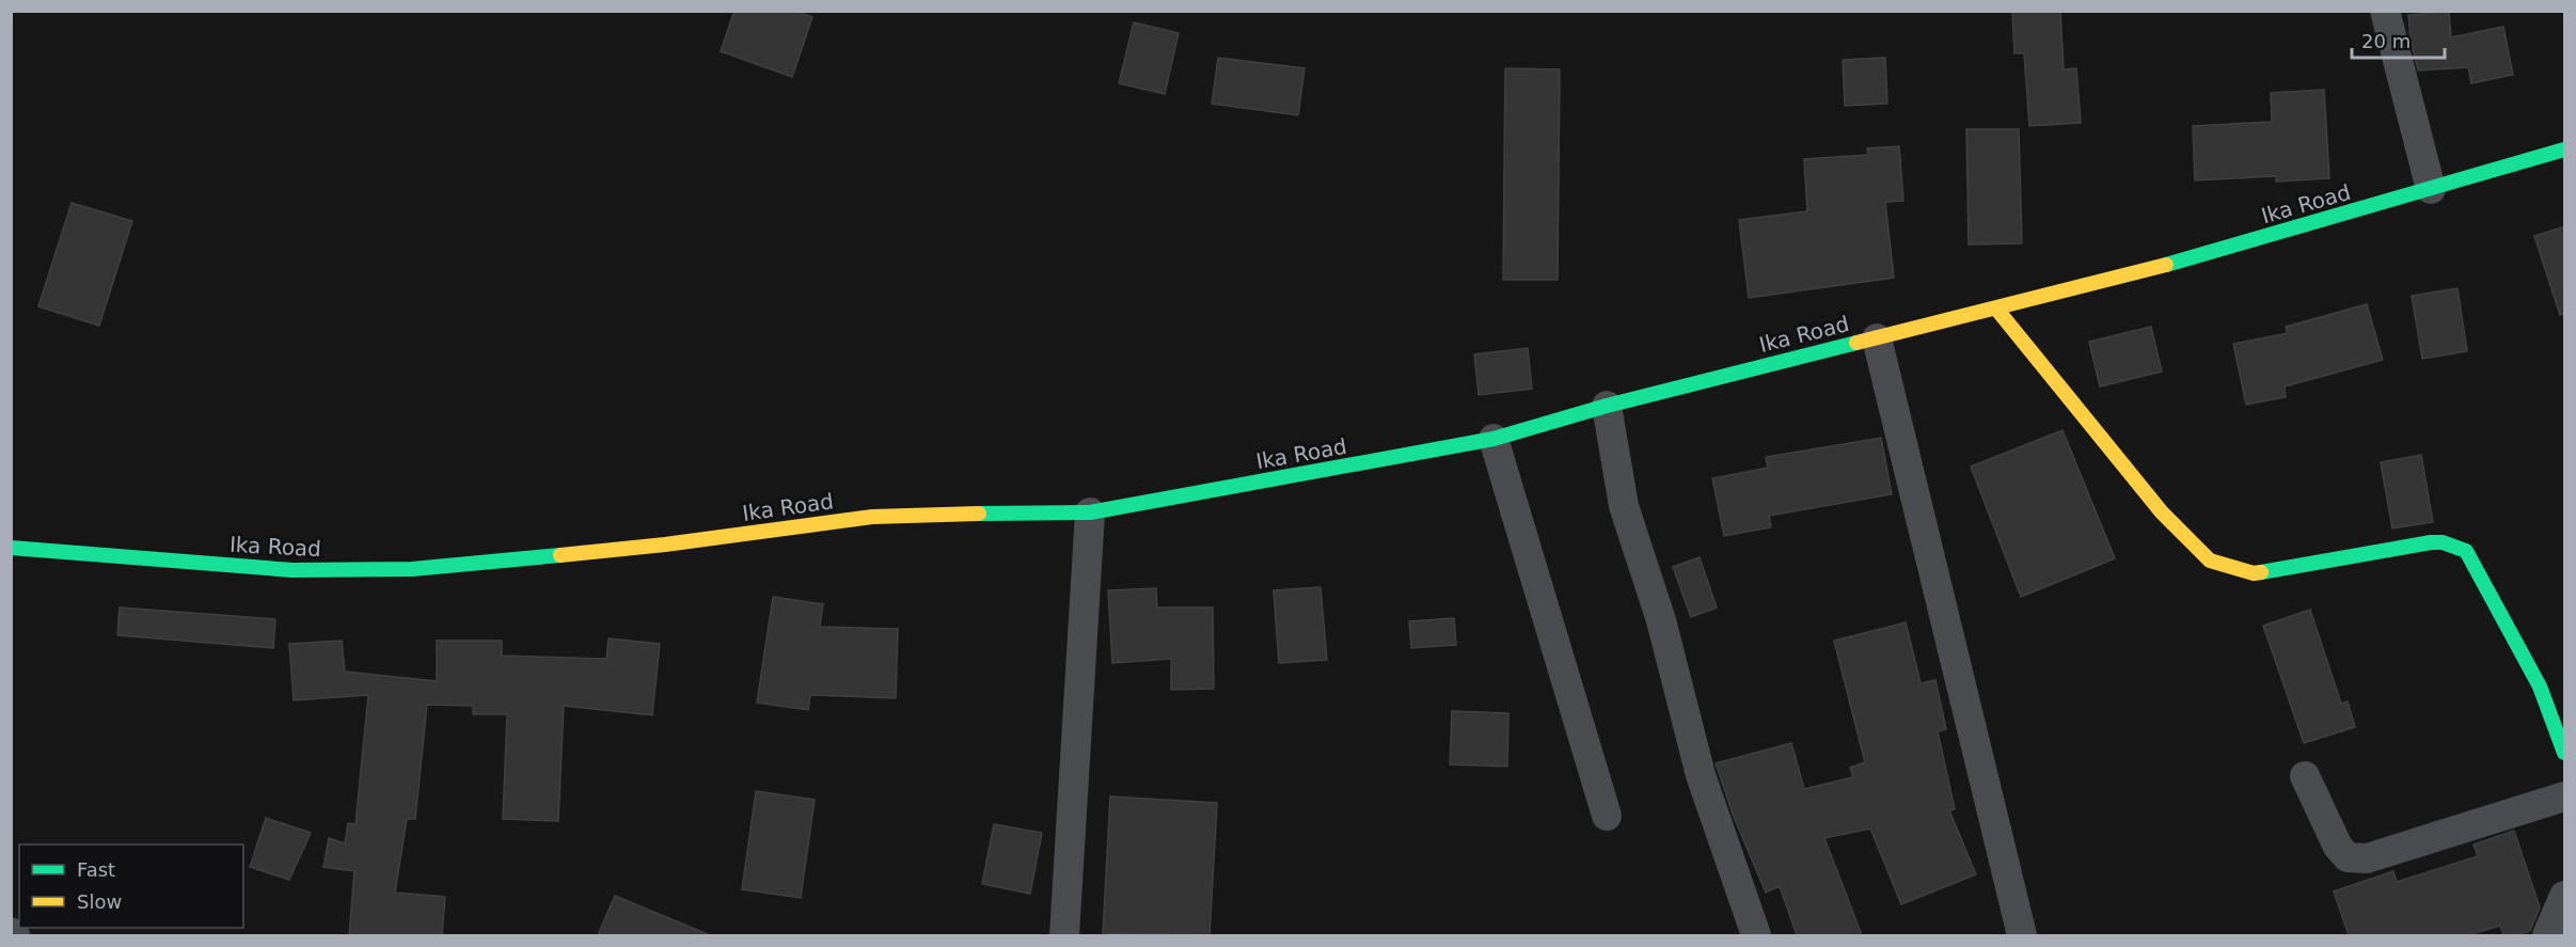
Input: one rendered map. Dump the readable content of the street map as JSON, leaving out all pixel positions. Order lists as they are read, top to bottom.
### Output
{
  "streets": {
    "street": ["Ika Road"]
  },
  "legend": ["Fast", "Slow"],
  "scale_bar": "20 m"
}
